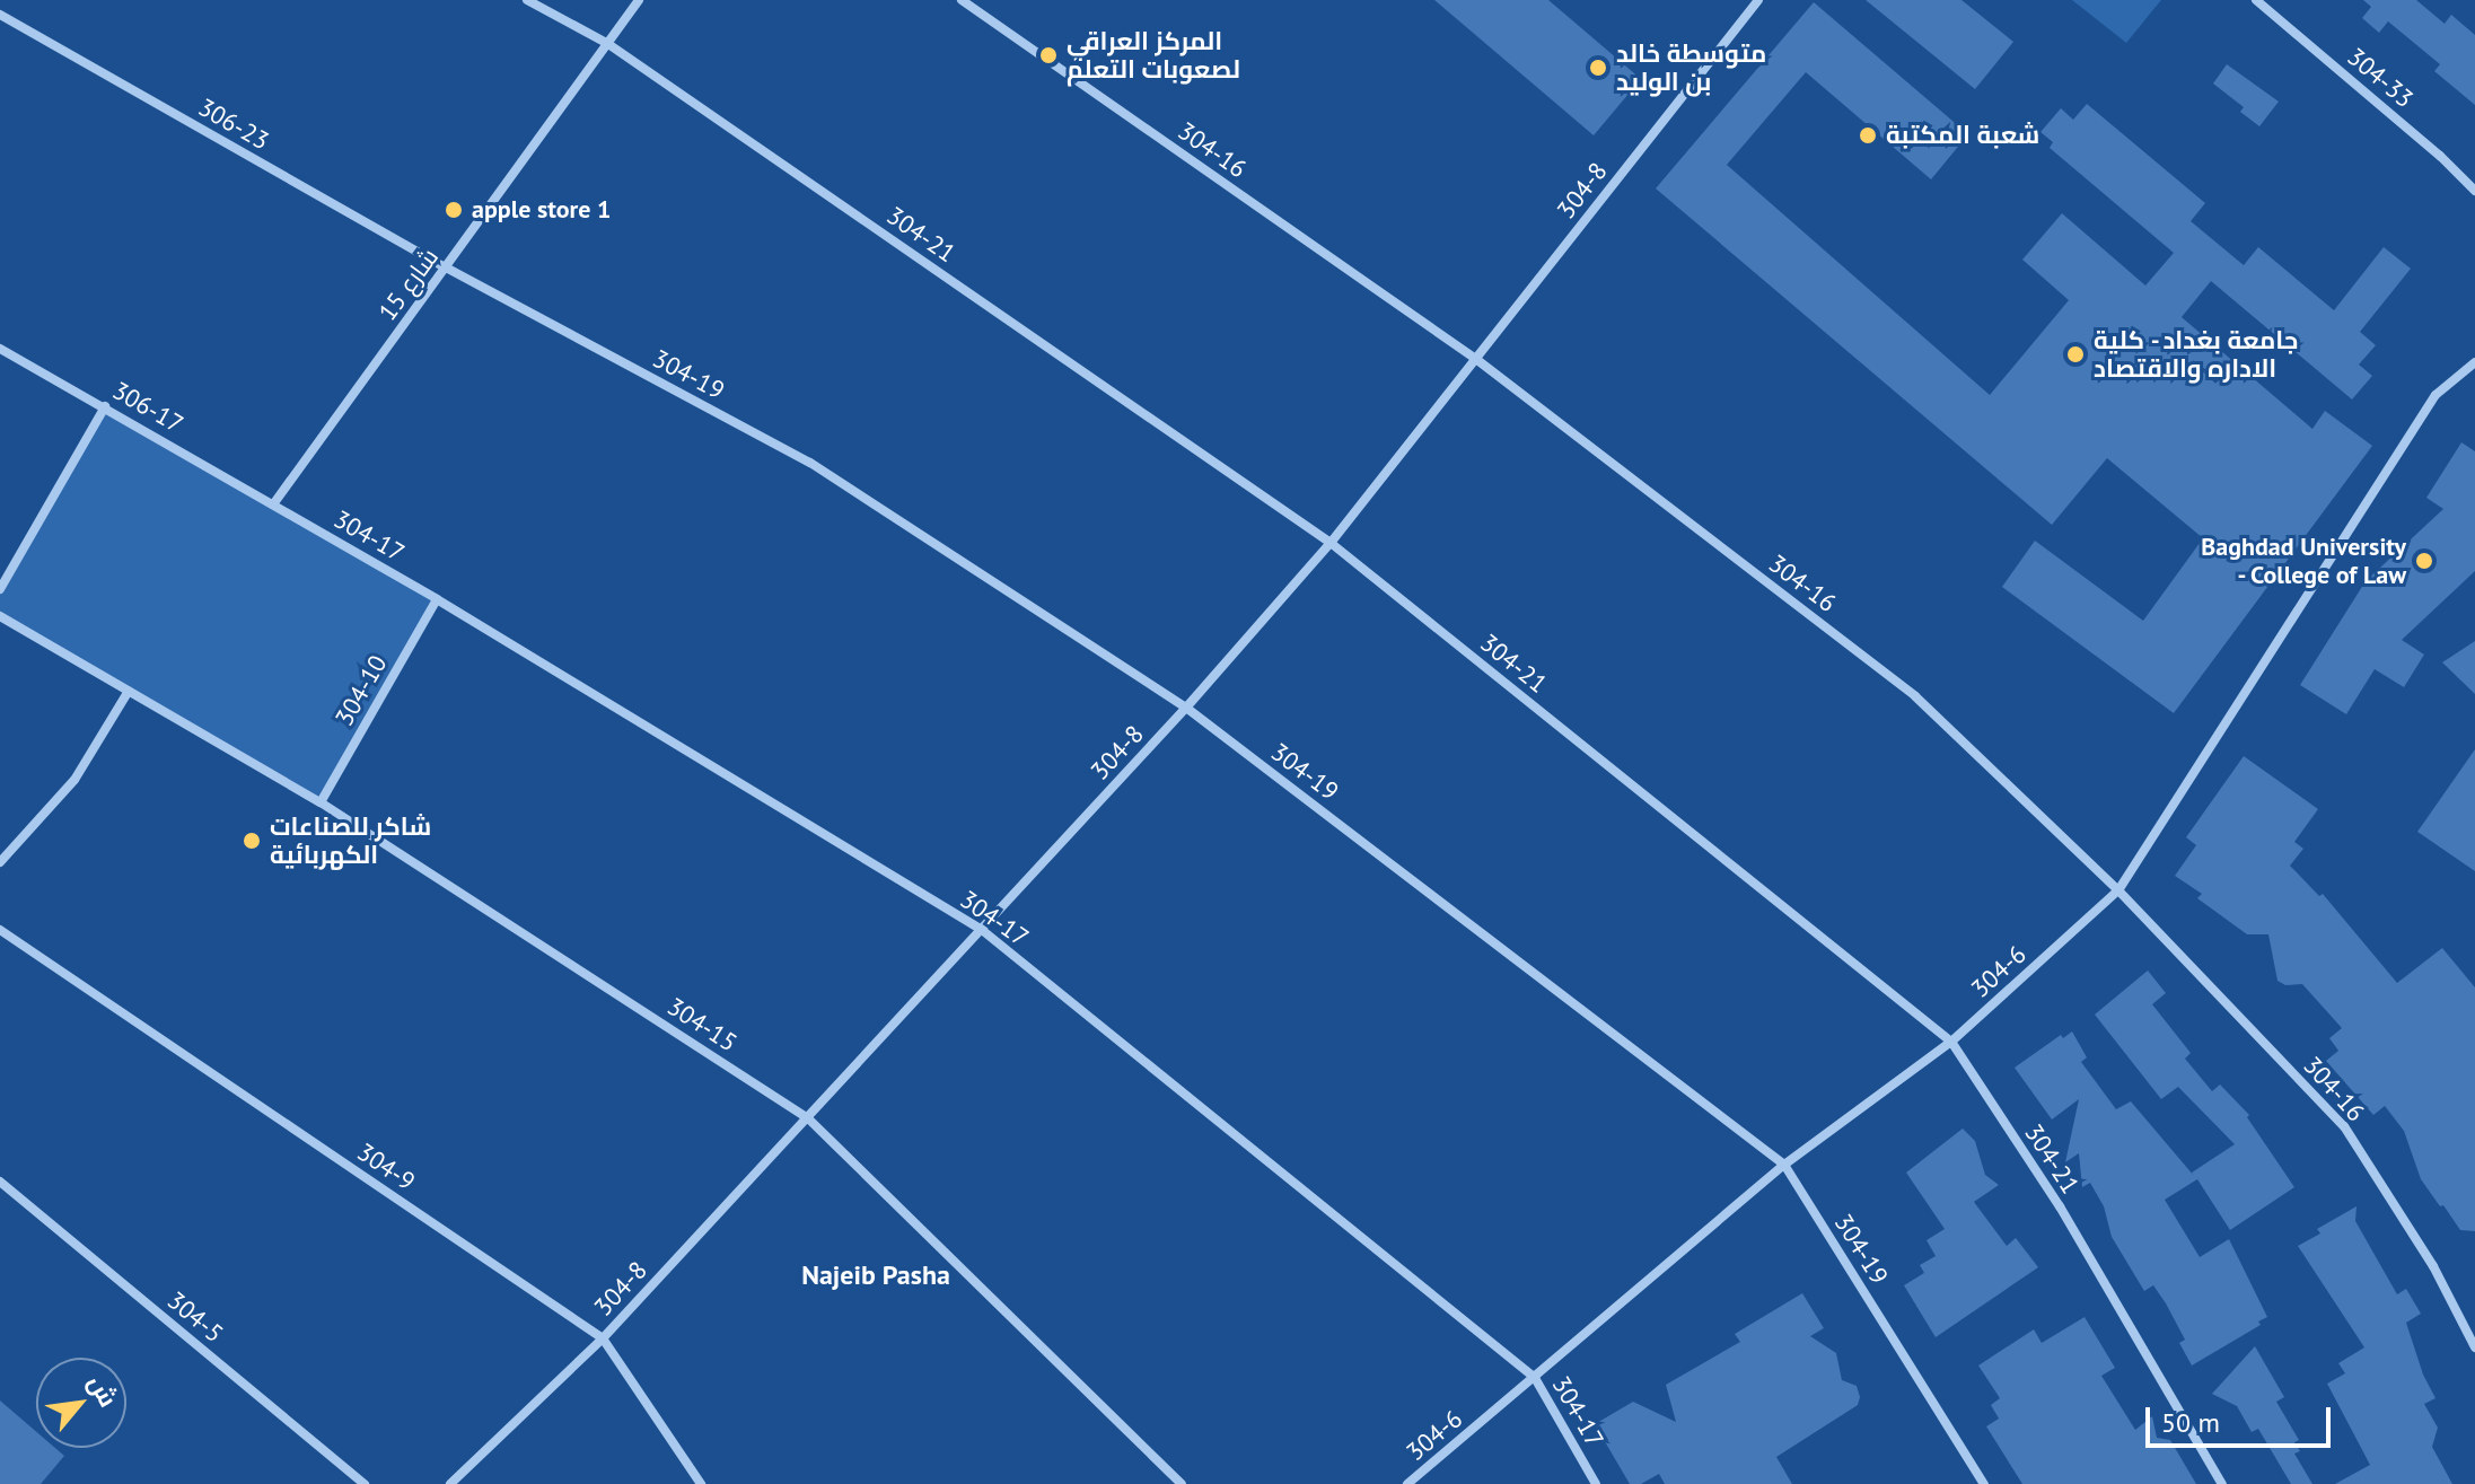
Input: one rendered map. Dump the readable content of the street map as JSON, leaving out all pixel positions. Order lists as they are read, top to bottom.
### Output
{
  "streets": {
    "street": [
      "304-33",
      "306-23",
      "304-16",
      "304-8",
      "304-21",
      "شارع 15",
      "304-19",
      "306-17",
      "304-17",
      "304-10",
      "304-6",
      "304-15",
      "304-9",
      "304-5"
    ]
  },
  "crossings": [
    ["306-23", "شارع 15"],
    ["306-23", "304-19"],
    ["304-16", "304-8"],
    ["304-16", "304-6"],
    ["304-8", "304-21"],
    ["304-8", "304-19"],
    ["304-8", "304-17"],
    ["304-8", "304-15"],
    ["304-8", "304-9"],
    ["304-21", "شارع 15"],
    ["304-21", "304-6"],
    ["شارع 15", "304-19"],
    ["شارع 15", "306-17"],
    ["شارع 15", "304-17"],
    ["304-19", "304-6"],
    ["306-17", "304-17"],
    ["304-17", "304-10"],
    ["304-17", "304-6"],
    ["304-10", "304-15"]
  ],
  "districts": ["Najeib Pasha"],
  "places": [
    "المركز العراقي لصعوبات التعلم",
    "متوسطة خالد بن الوليد",
    "شعبة المكتبة",
    "apple store 1",
    "جامعة بغداد - كلية الاداره والاقتصاد",
    "Baghdad University - College of Law",
    "شاكر للصناعات الكهربائية"
  ],
  "scale_bar": "50 m",
  "north": "top right"
}
